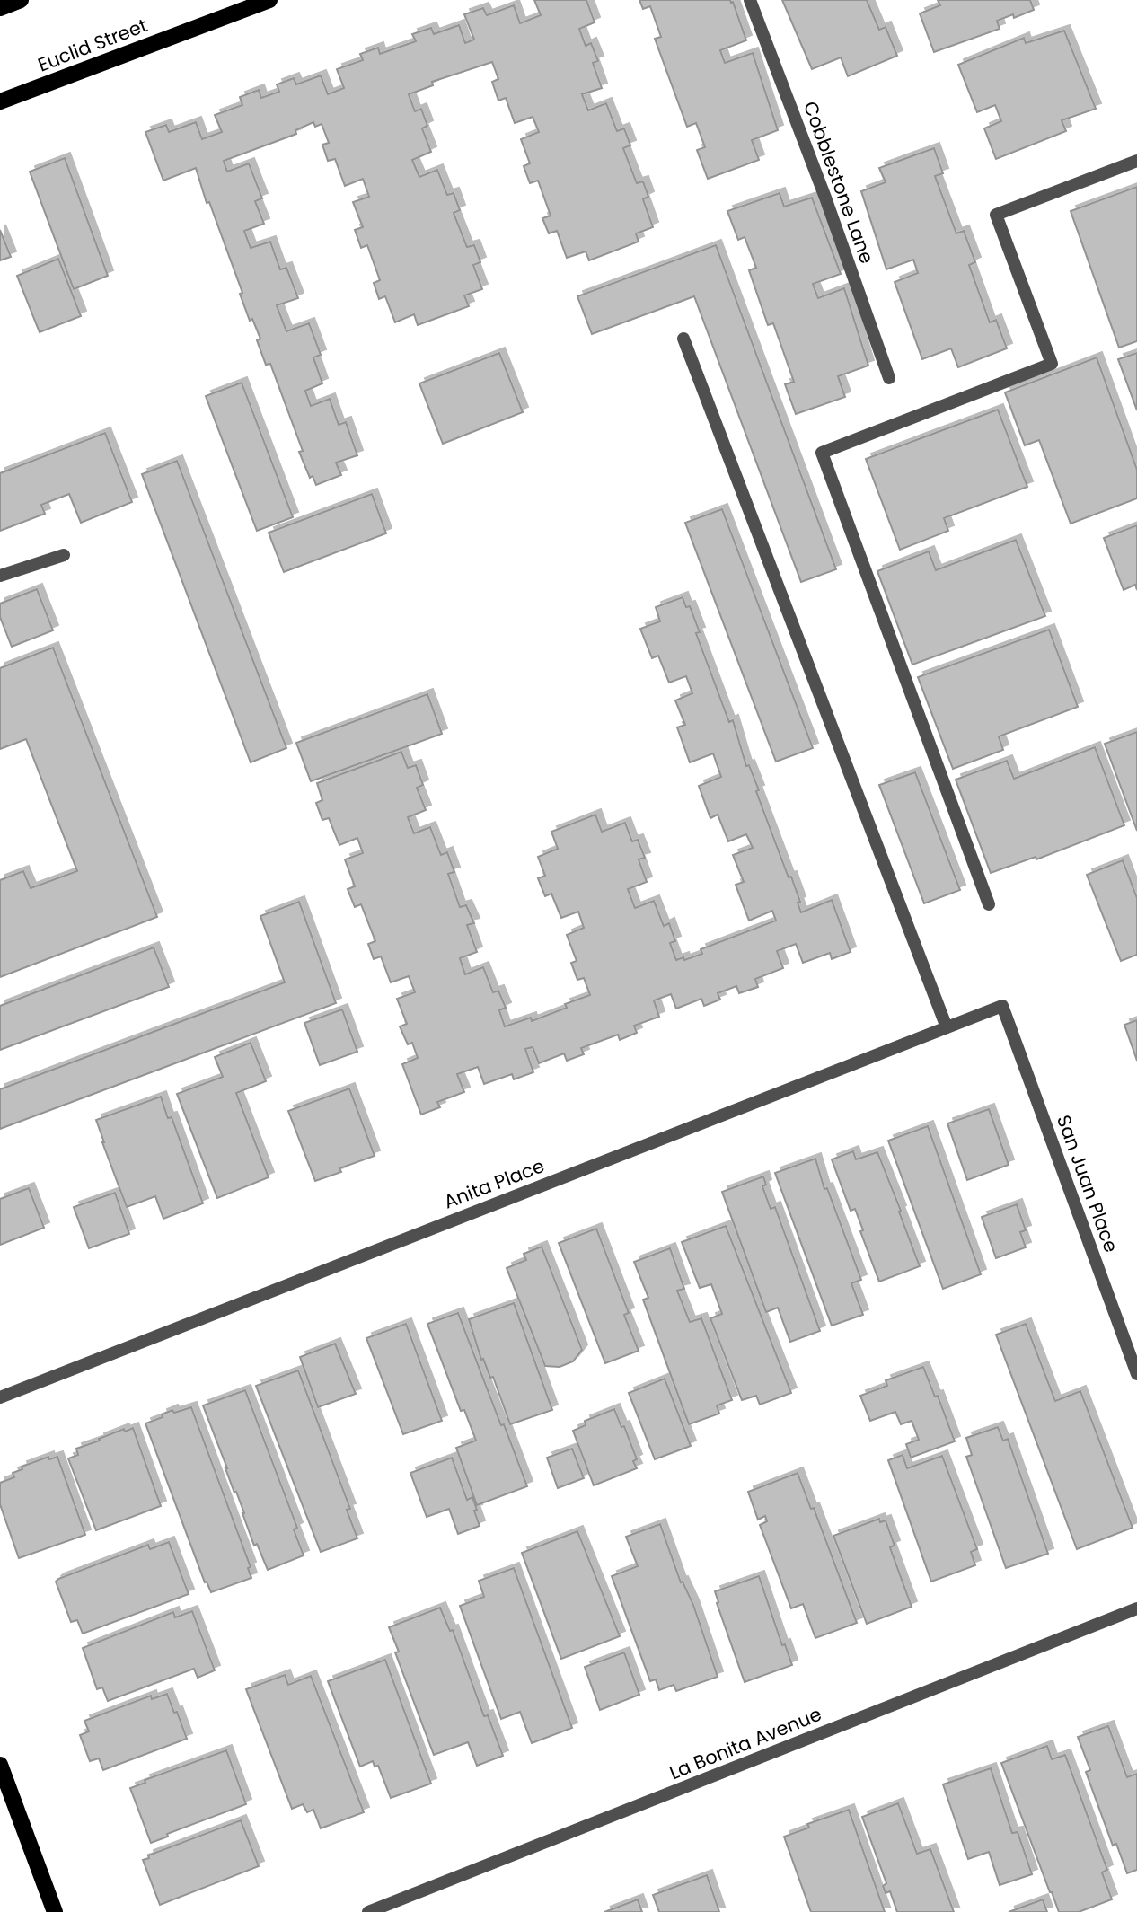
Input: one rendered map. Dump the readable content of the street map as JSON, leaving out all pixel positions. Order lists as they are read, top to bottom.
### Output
{
  "streets": {
    "main road": ["Euclid Street"],
    "street": [
      "Cobblestone Lane",
      "Anita Place",
      "San Juan Place",
      "La Bonita Avenue"
    ]
  },
  "crossings": [
    ["Anita Place", "San Juan Place"]
  ]
}
